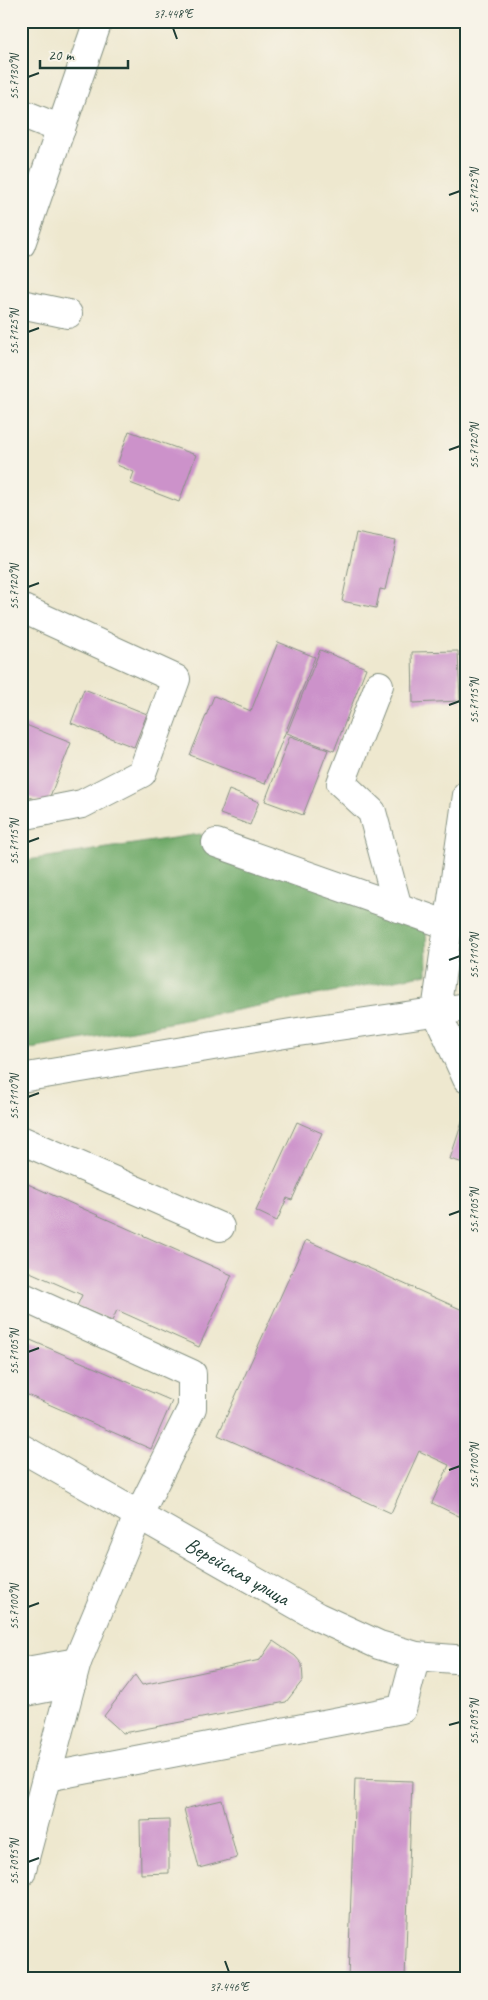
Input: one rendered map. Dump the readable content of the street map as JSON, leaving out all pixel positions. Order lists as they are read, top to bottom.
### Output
{
  "streets": {
    "street": ["Верейская улица"]
  },
  "scale_bar": "20 m",
  "coordinates": [
    "37.448°E",
    "55.7130°N",
    "55.7125°N",
    "55.7120°N",
    "55.7115°N",
    "55.7110°N",
    "55.7105°N",
    "55.7100°N",
    "55.7095°N",
    "37.446°E"
  ]
}
